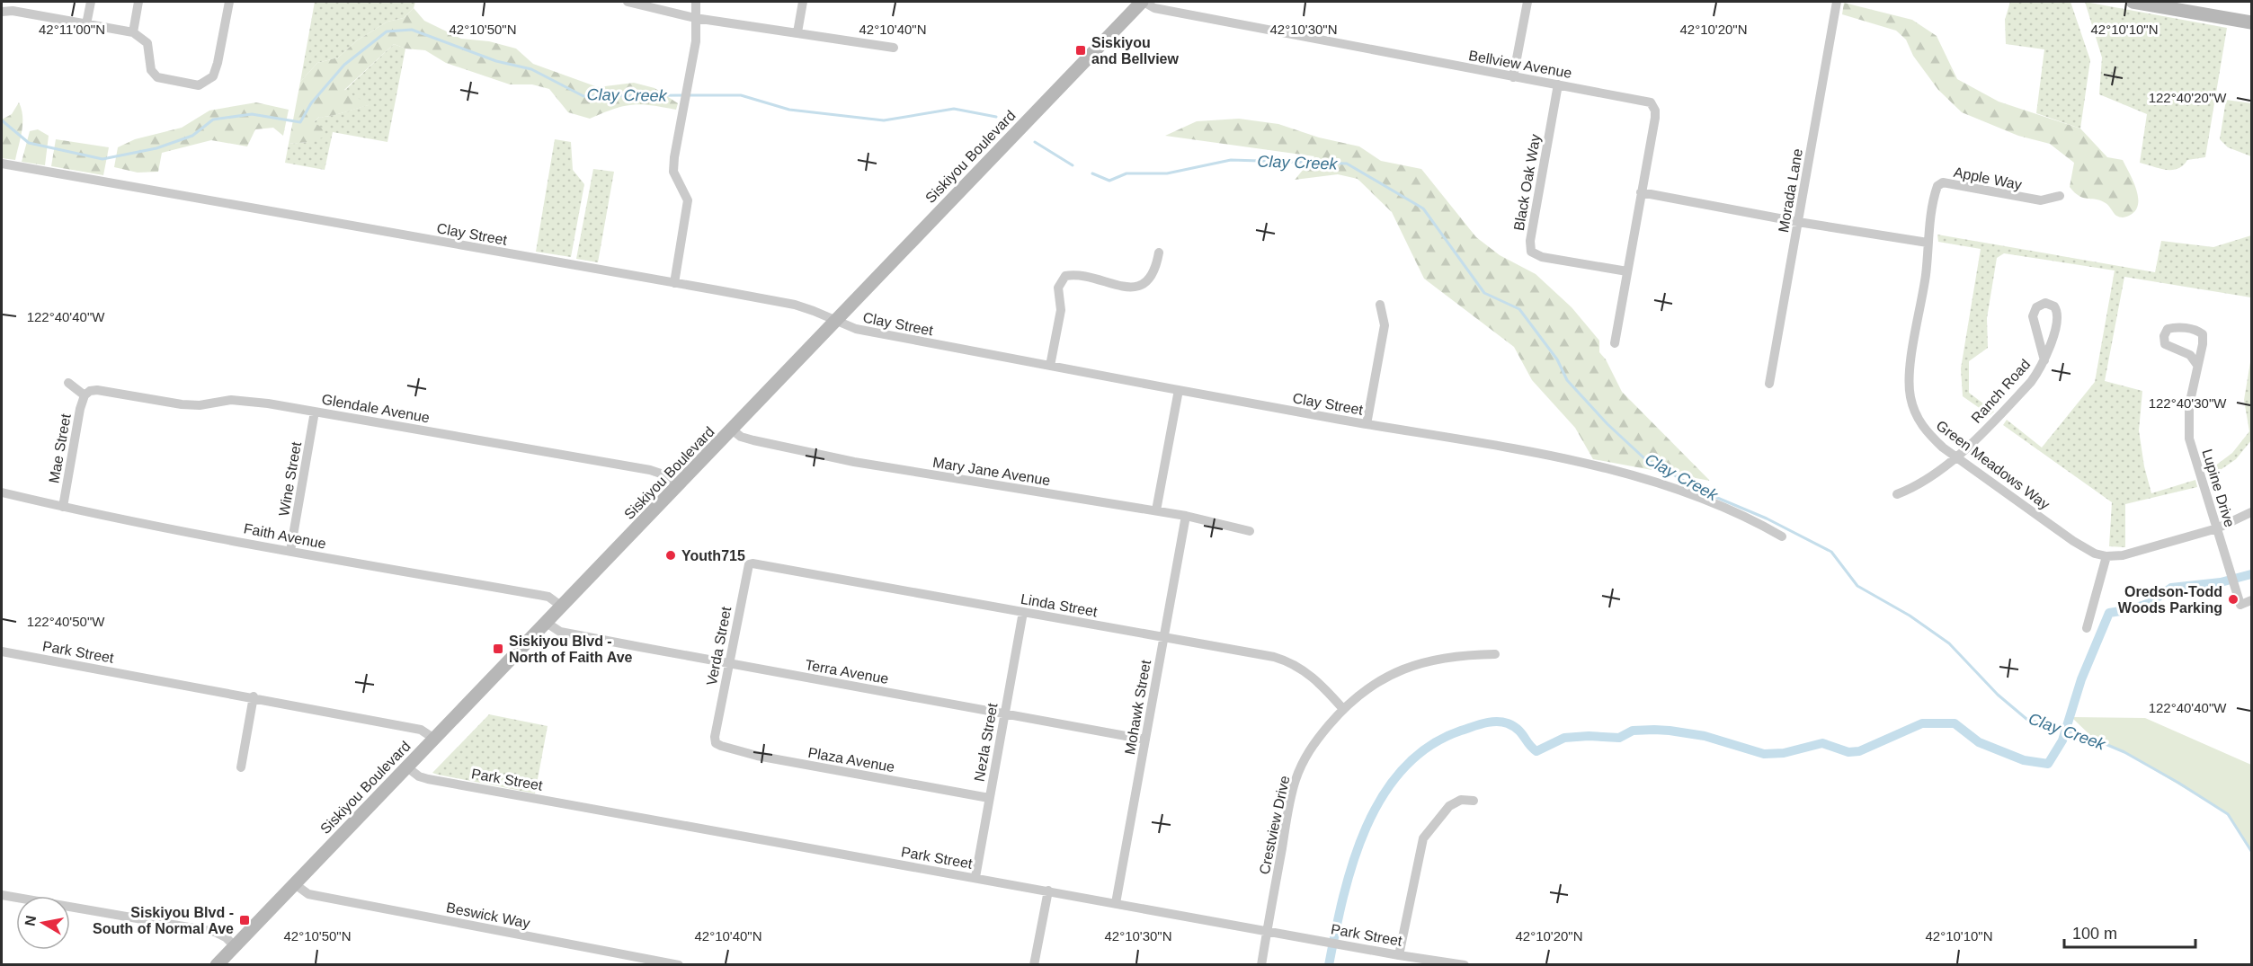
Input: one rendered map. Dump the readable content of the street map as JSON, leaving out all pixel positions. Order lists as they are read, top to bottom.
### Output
{
  "streets": {
    "main road": ["Siskiyou Boulevard"],
    "street": [
      "Bellview Avenue",
      "Apple Way",
      "Black Oak Way",
      "Morada Lane",
      "Clay Street",
      "Ranch Road",
      "Glendale Avenue",
      "Mae Street",
      "Green Meadows Way",
      "Mary Jane Avenue",
      "Wine Street",
      "Lupine Drive",
      "Faith Avenue",
      "Linda Street",
      "Verda Street",
      "Park Street",
      "Terra Avenue",
      "Mohawk Street",
      "Nezla Street",
      "Plaza Avenue",
      "Crestview Drive",
      "Beswick Way"
    ]
  },
  "crossings": [
    ["Bellview Avenue", "Siskiyou Boulevard"],
    ["Bellview Avenue", "Black Oak Way"],
    ["Siskiyou Boulevard", "Clay Street"],
    ["Siskiyou Boulevard", "Glendale Avenue"],
    ["Siskiyou Boulevard", "Mary Jane Avenue"],
    ["Siskiyou Boulevard", "Faith Avenue"],
    ["Siskiyou Boulevard", "Park Street"],
    ["Siskiyou Boulevard", "Terra Avenue"],
    ["Siskiyou Boulevard", "Beswick Way"],
    ["Apple Way", "Green Meadows Way"],
    ["Ranch Road", "Green Meadows Way"],
    ["Glendale Avenue", "Mae Street"],
    ["Glendale Avenue", "Wine Street"],
    ["Mae Street", "Faith Avenue"],
    ["Mary Jane Avenue", "Mohawk Street"],
    ["Wine Street", "Faith Avenue"],
    ["Linda Street", "Verda Street"],
    ["Linda Street", "Mohawk Street"],
    ["Linda Street", "Nezla Street"],
    ["Linda Street", "Crestview Drive"],
    ["Verda Street", "Terra Avenue"],
    ["Verda Street", "Plaza Avenue"],
    ["Park Street", "Mohawk Street"],
    ["Park Street", "Nezla Street"],
    ["Park Street", "Crestview Drive"],
    ["Terra Avenue", "Mohawk Street"],
    ["Terra Avenue", "Nezla Street"],
    ["Nezla Street", "Plaza Avenue"]
  ],
  "water": ["Clay Creek"],
  "places": {
    "transit": ["Siskiyou and Bellview", "Siskiyou Blvd - North of Faith Ave", "Siskiyou Blvd - South of Normal Ave"],
    "other": ["Youth715", "Oredson-Todd Woods Parking"]
  },
  "scale_bar": "100 m",
  "north": "left",
  "coordinates": [
    "42°11'00\"N",
    "42°10'50\"N",
    "42°10'40\"N",
    "42°10'30\"N",
    "42°10'20\"N",
    "42°10'10\"N",
    "122°40'20\"W",
    "122°40'40\"W",
    "122°40'30\"W",
    "122°40'50\"W"
  ]
}
